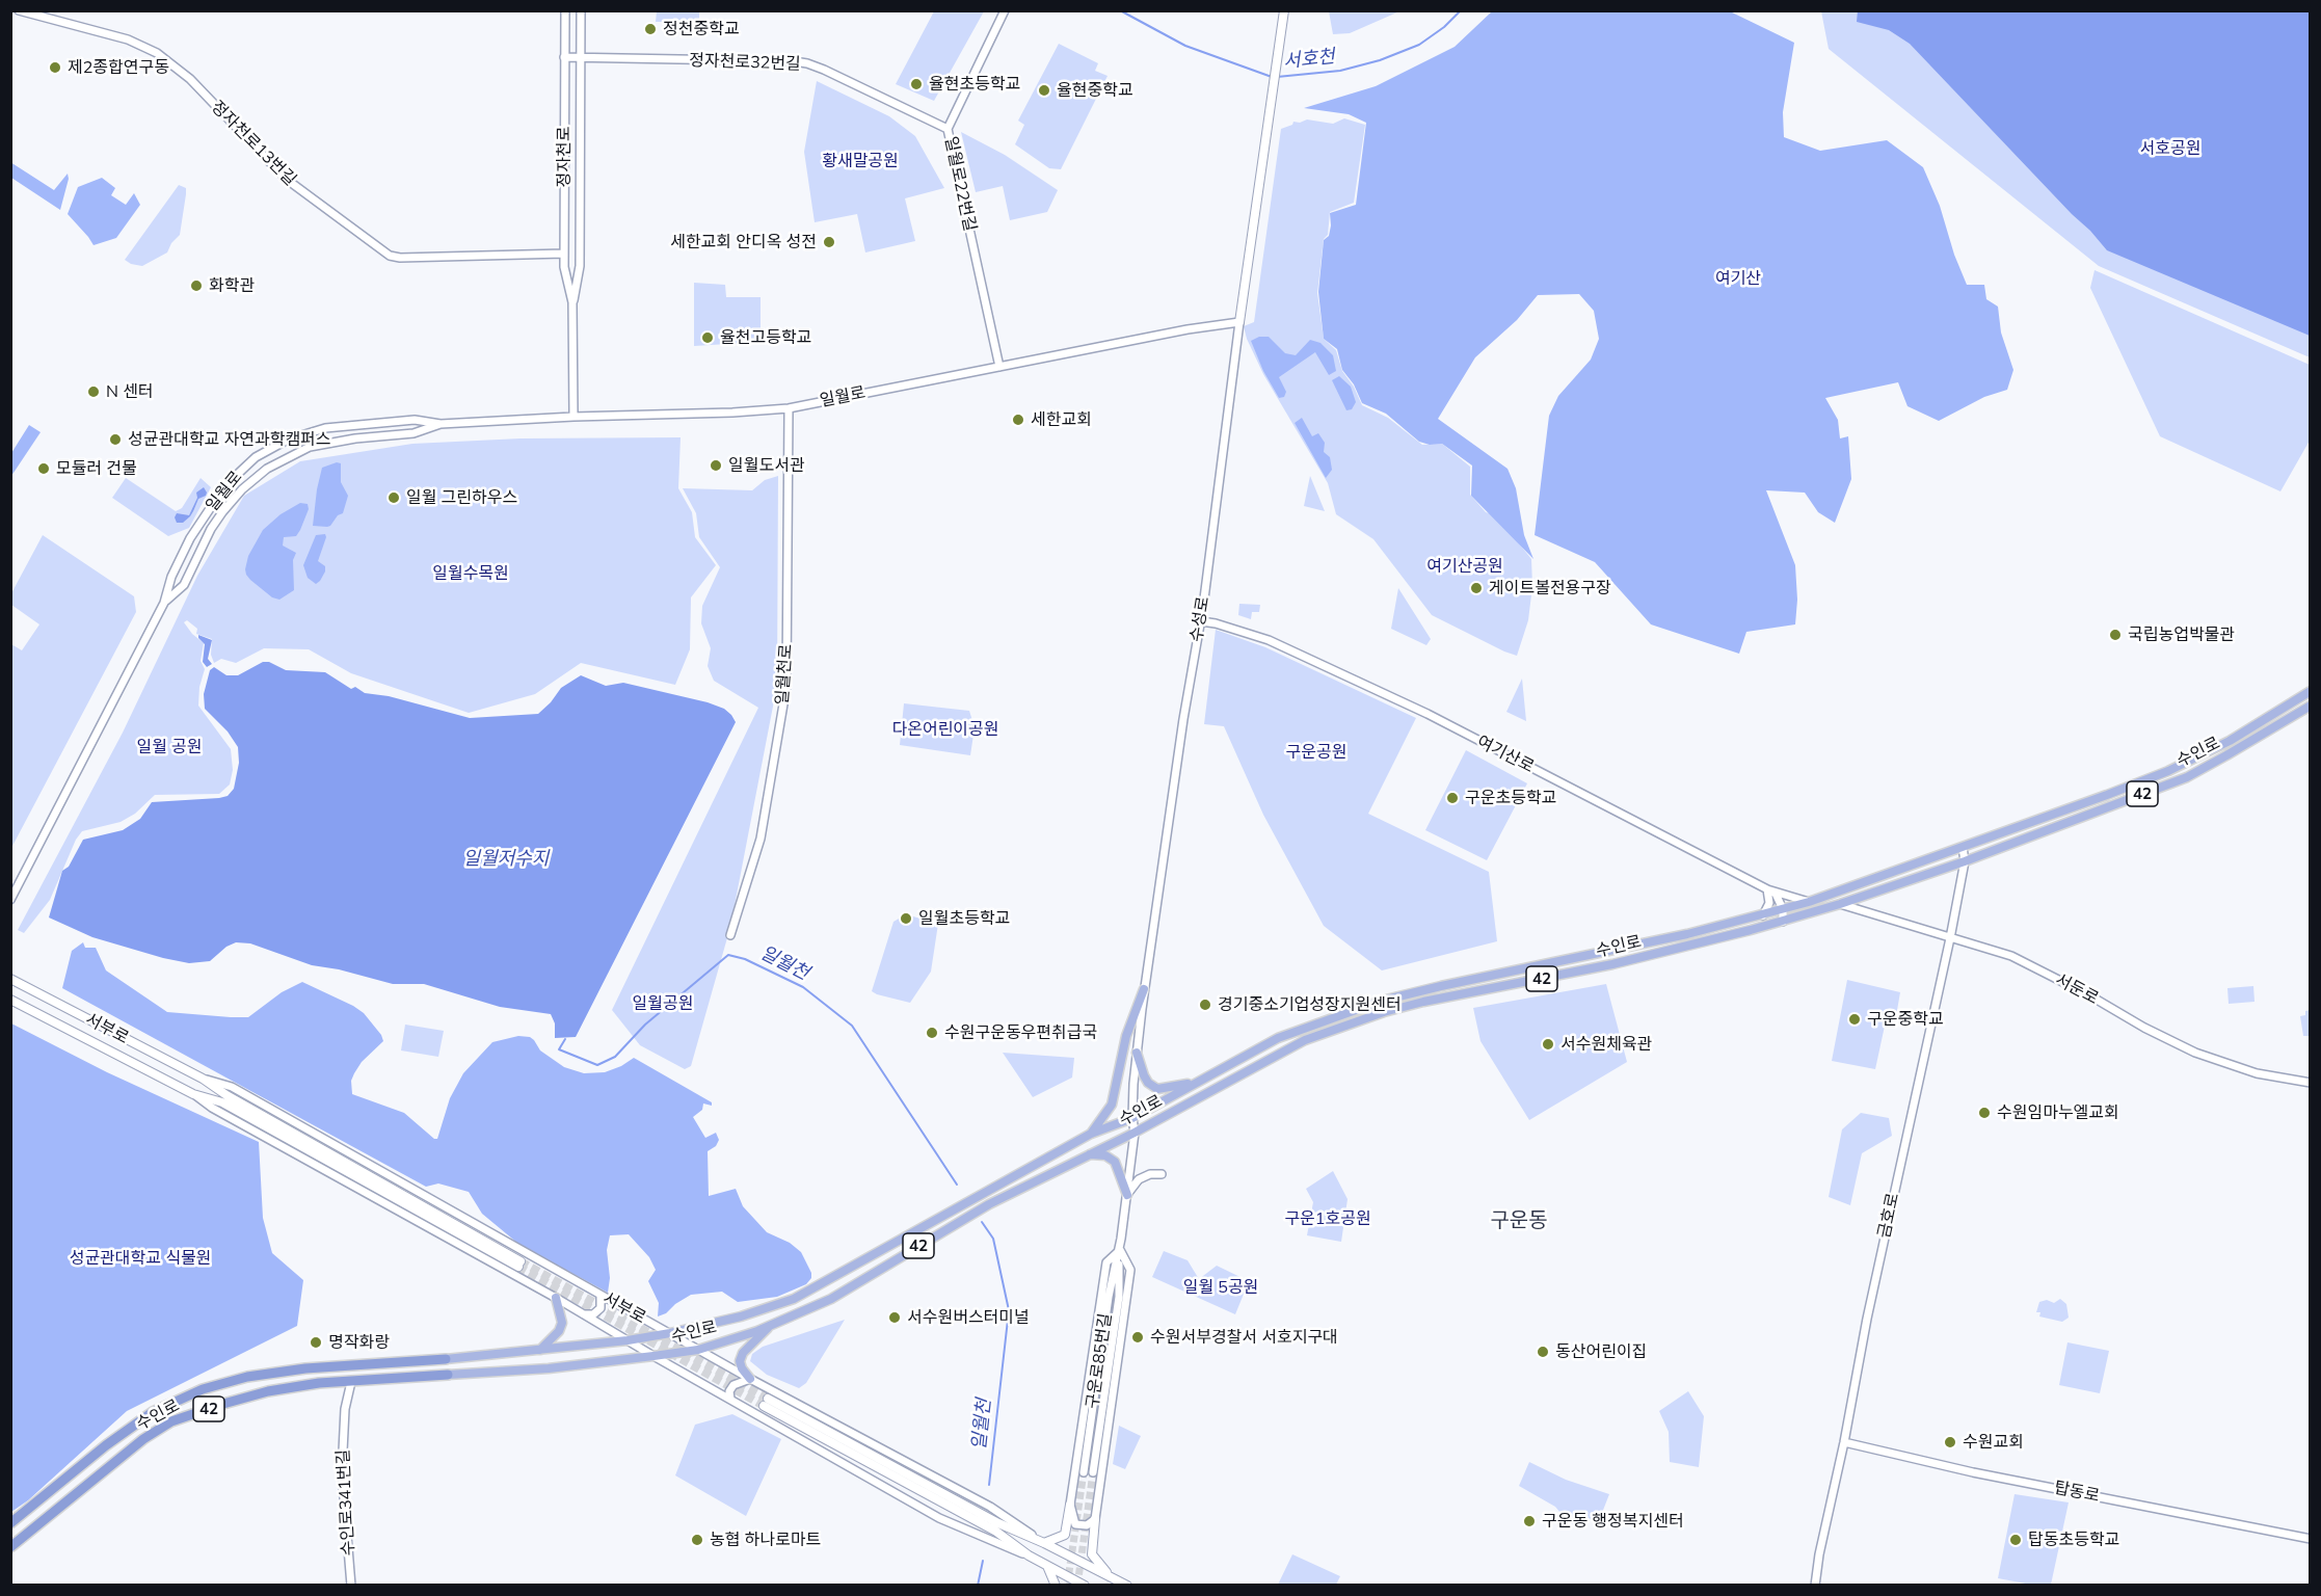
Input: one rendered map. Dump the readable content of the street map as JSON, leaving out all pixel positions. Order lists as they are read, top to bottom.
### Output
{
  "streets": {
    "highway": ["수인로", "42"],
    "main road": ["수성로", "서부로"],
    "street": [
      "정자천로32번길",
      "정자천로13번길",
      "정자천로",
      "일월로22번길",
      "일월로",
      "일월천로",
      "여기산로",
      "서둔로",
      "금호로",
      "구운로85번길",
      "탑동로",
      "수인로341번길"
    ]
  },
  "crossings": [
    ["정자천로32번길", "정자천로"],
    ["정자천로32번길", "일월로22번길"],
    ["정자천로13번길", "정자천로"],
    ["정자천로", "일월로"],
    ["일월로22번길", "일월로"],
    ["일월로", "수성로"],
    ["일월로", "일월천로"],
    ["수성로", "수인로"],
    ["수성로", "여기산로"],
    ["수성로", "구운로85번길"],
    ["수인로", "여기산로"],
    ["수인로", "서둔로"],
    ["수인로", "서부로"],
    ["수인로", "금호로"],
    ["수인로", "구운로85번길"],
    ["수인로", "수인로341번길"],
    ["서둔로", "금호로"],
    ["금호로", "탑동로"]
  ],
  "districts": ["구운동"],
  "water": ["서호천", "일월저수지", "일월천"],
  "parks": [
    "서호공원",
    "황새말공원",
    "여기산",
    "여기산공원",
    "일월수목원",
    "다온어린이공원",
    "일월 공원",
    "구운공원",
    "일월공원",
    "구운1호공원",
    "성균관대학교 식물원",
    "일월 5공원"
  ],
  "places": [
    "정천중학교",
    "제2종합연구동",
    "율현초등학교",
    "율현중학교",
    "세한교회 안디옥 성전",
    "화학관",
    "율천고등학교",
    "N 센터",
    "세한교회",
    "성균관대학교 자연과학캠퍼스",
    "일월도서관",
    "모듈러 건물",
    "일월 그린하우스",
    "게이트볼전용구장",
    "국립농업박물관",
    "구운초등학교",
    "일월초등학교",
    "경기중소기업성장지원센터",
    "구운중학교",
    "수원구운동우편취급국",
    "서수원체육관",
    "수원임마누엘교회",
    "서수원버스터미널",
    "수원서부경찰서 서호지구대",
    "명작화랑",
    "동산어린이집",
    "수원교회",
    "구운동 행정복지센터",
    "농협 하나로마트",
    "탑동초등학교"
  ]
}
